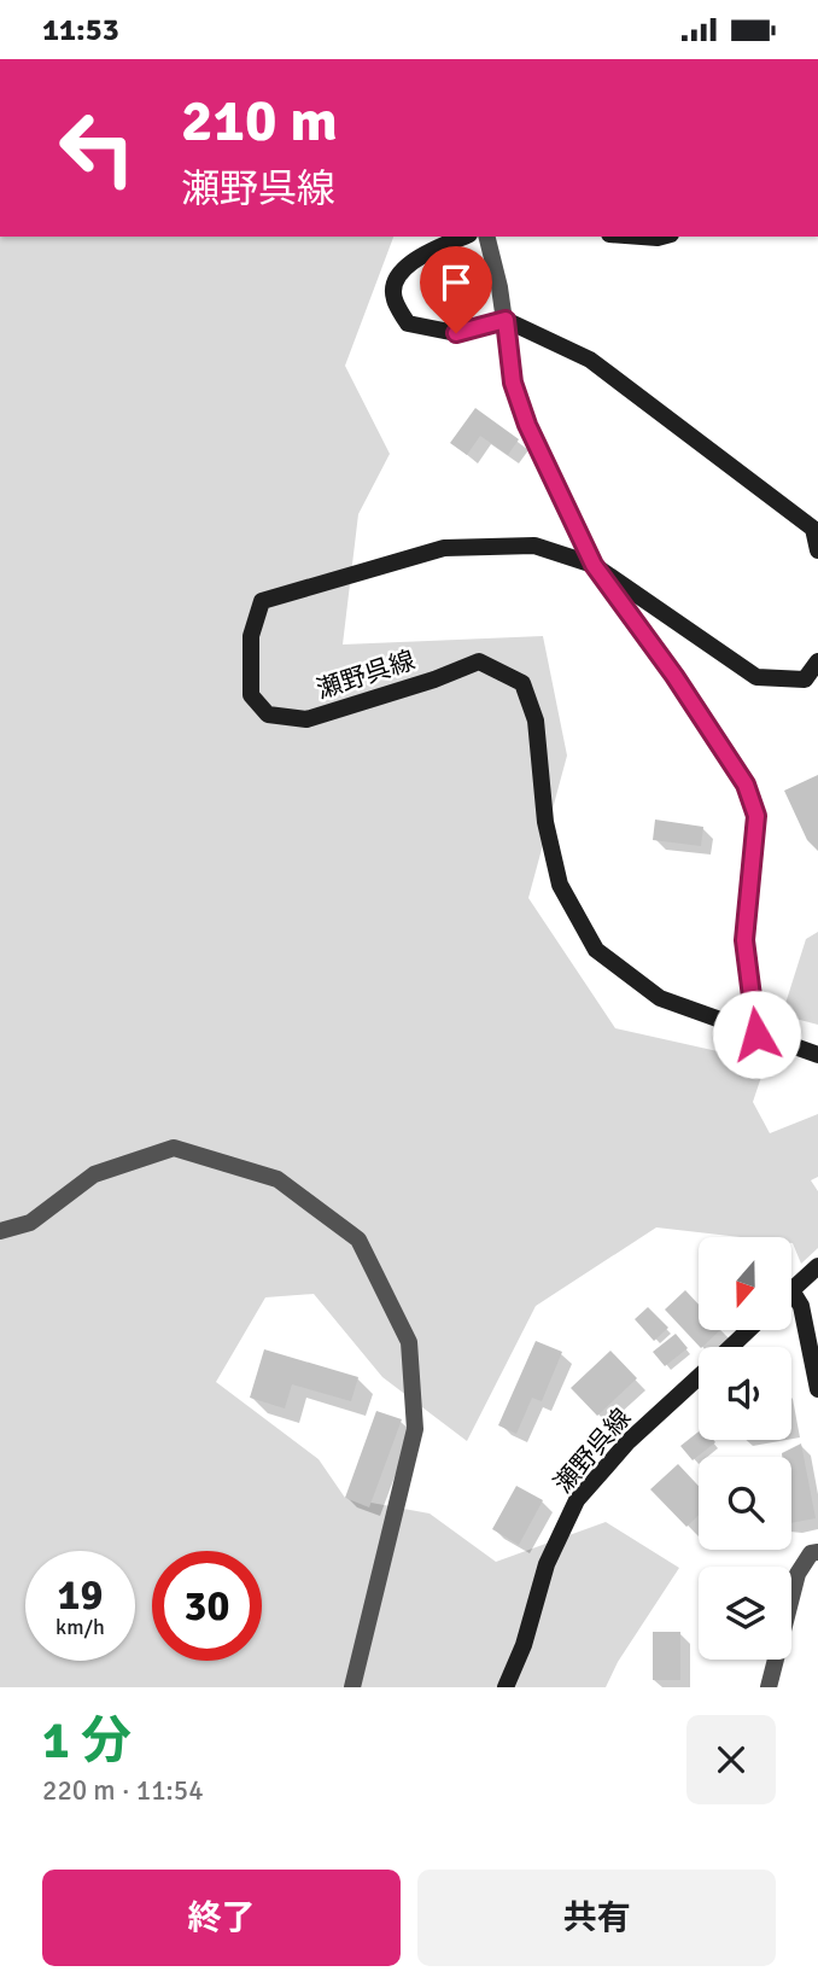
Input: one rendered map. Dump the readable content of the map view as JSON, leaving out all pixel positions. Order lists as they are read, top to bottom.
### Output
{
  "streets": {
    "main road": ["瀬野呉線"]
  },
  "north": "bottom",
  "page": {
    "status": "11:53",
    "turn": ["210 m", "瀬野呉線"],
    "speed": "19 km/h",
    "limit": "30",
    "heading": ["1 分", "220 m · 11:54"],
    "buttons": ["終了", "共有"]
  }
}
